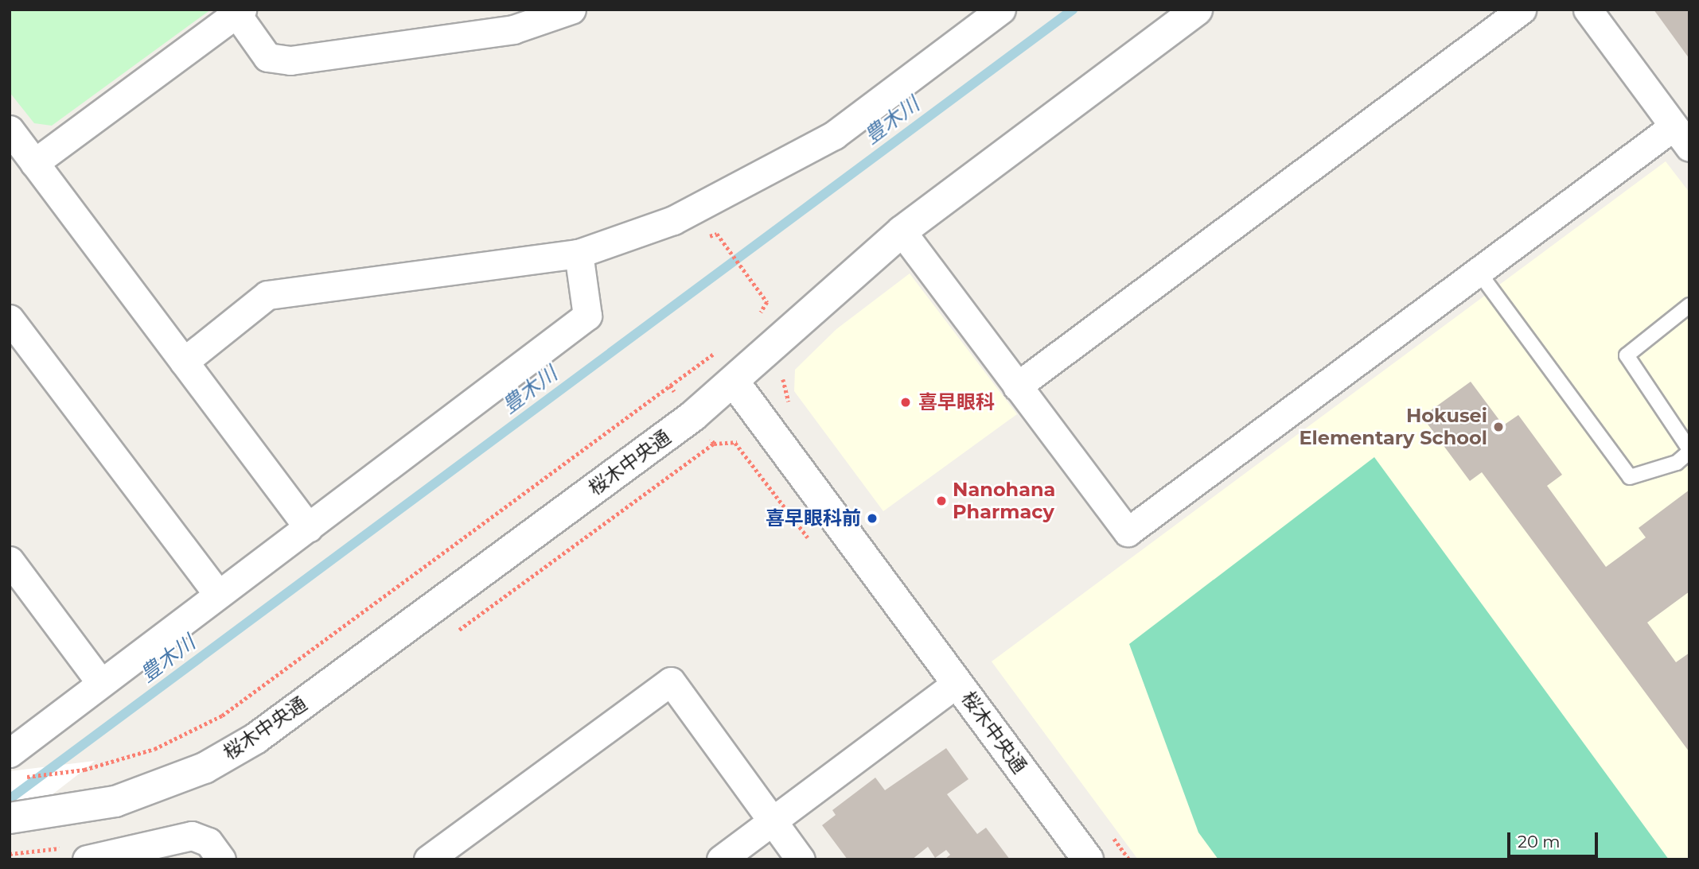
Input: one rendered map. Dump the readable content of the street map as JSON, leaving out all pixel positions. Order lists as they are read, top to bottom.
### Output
{
  "streets": {
    "street": ["桜木中央通"]
  },
  "water": ["豊木川"],
  "places": [
    "喜早眼科",
    "Hokusei Elementary School",
    "Nanohana Pharmacy",
    "喜早眼科前"
  ],
  "scale_bar": "20 m"
}
